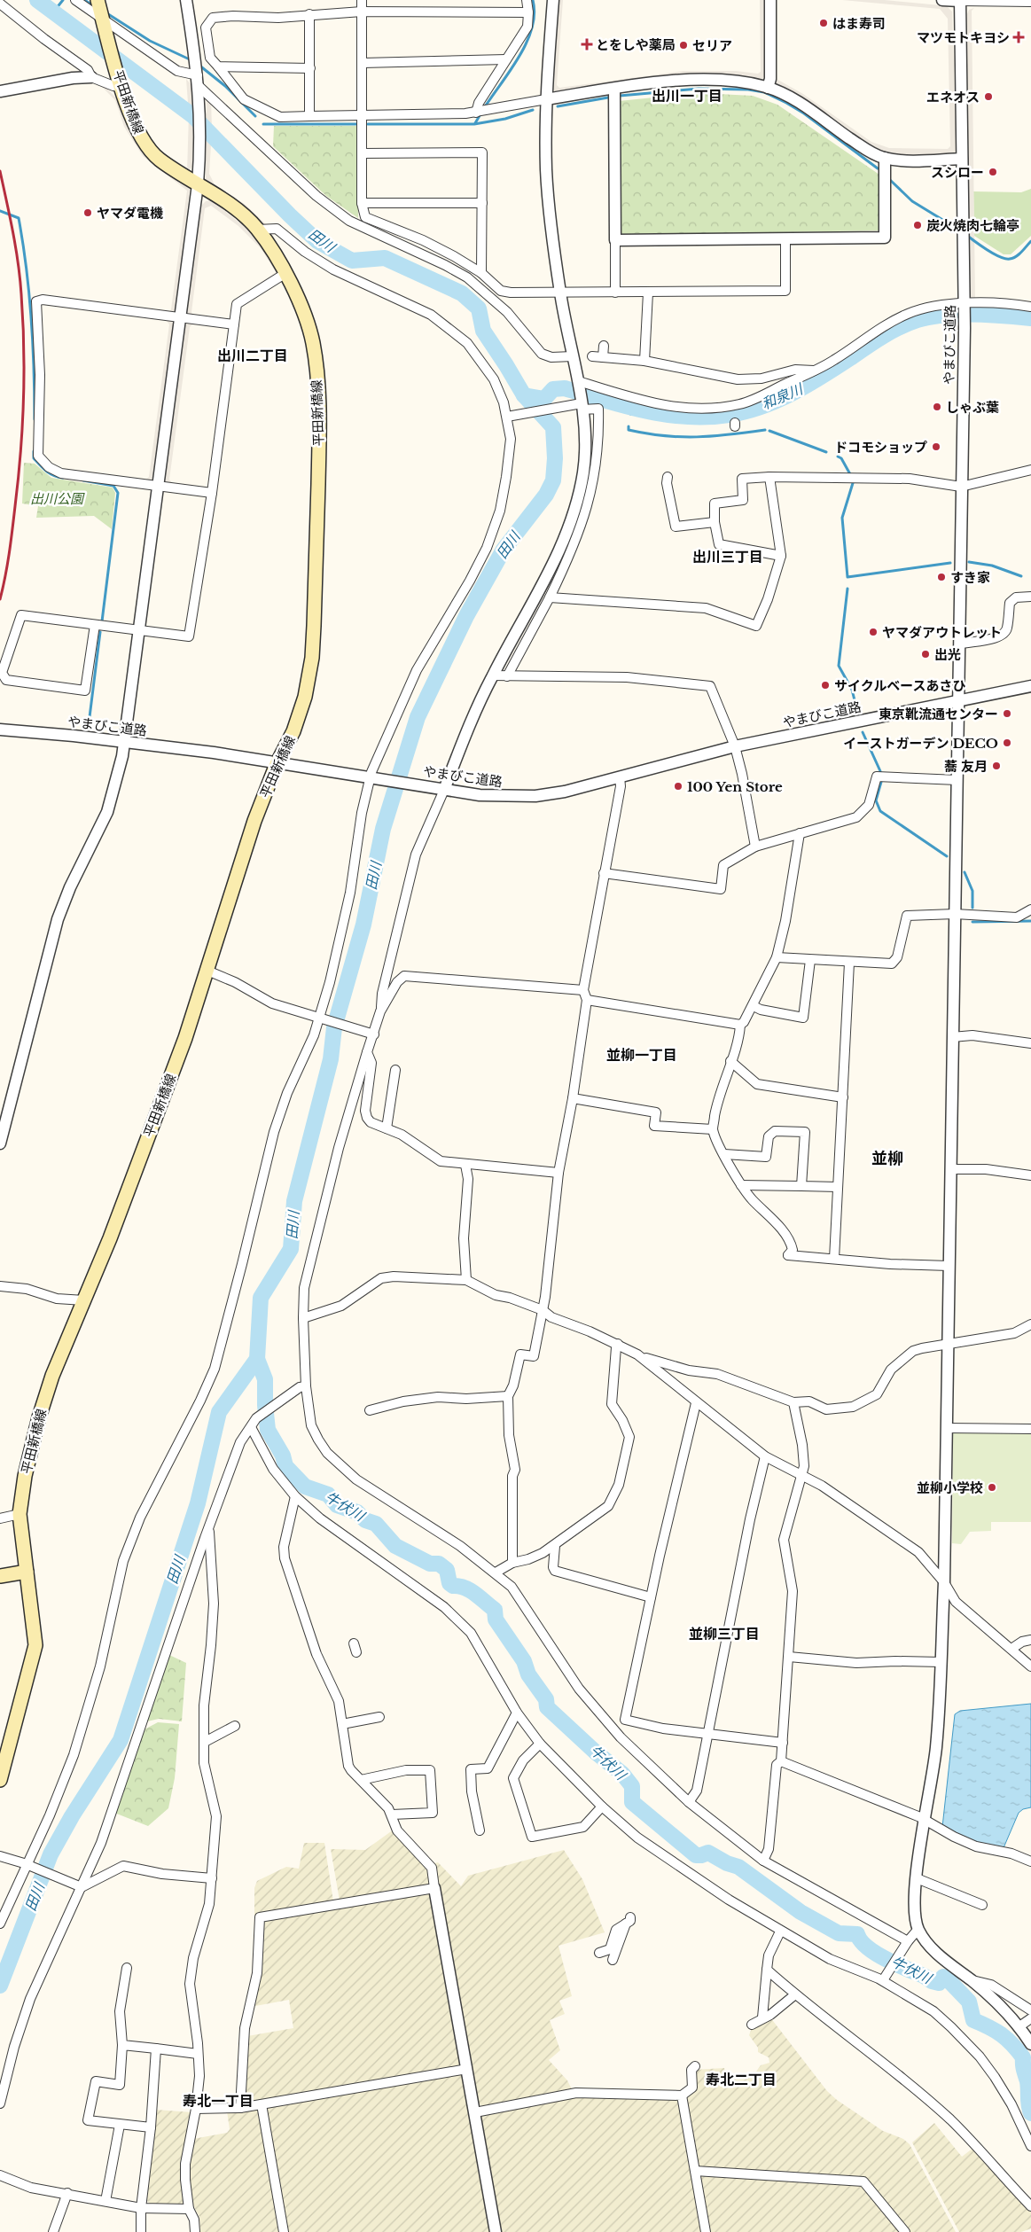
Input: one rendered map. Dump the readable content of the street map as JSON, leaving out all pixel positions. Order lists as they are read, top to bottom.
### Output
{
  "streets": {
    "main road": ["平田新橋線"],
    "street": ["やまびこ道路"]
  },
  "crossings": [
    ["平田新橋線", "やまびこ道路"]
  ],
  "districts": [
    "出川一丁目",
    "出川二丁目",
    "出川三丁目",
    "並柳一丁目",
    "並柳",
    "並柳三丁目",
    "寿北二丁目",
    "寿北一丁目"
  ],
  "water": ["田川", "和泉川", "牛伏川"],
  "parks": ["出川公園"],
  "places": {
    "other": [
      "はま寿司",
      "セリア",
      "エネオス",
      "スシロー",
      "ヤマダ電機",
      "炭火焼肉七輪亭",
      "しゃぶ葉",
      "ドコモショップ",
      "すき家",
      "ヤマダアウトレット",
      "出光",
      "サイクルベースあさひ",
      "東京靴流通センター",
      "イーストガーデン DECO",
      "蕎 友月",
      "100 Yen Store",
      "並柳小学校"
    ],
    "health": ["マツモトキヨシ", "とをしや薬局"]
  }
}
